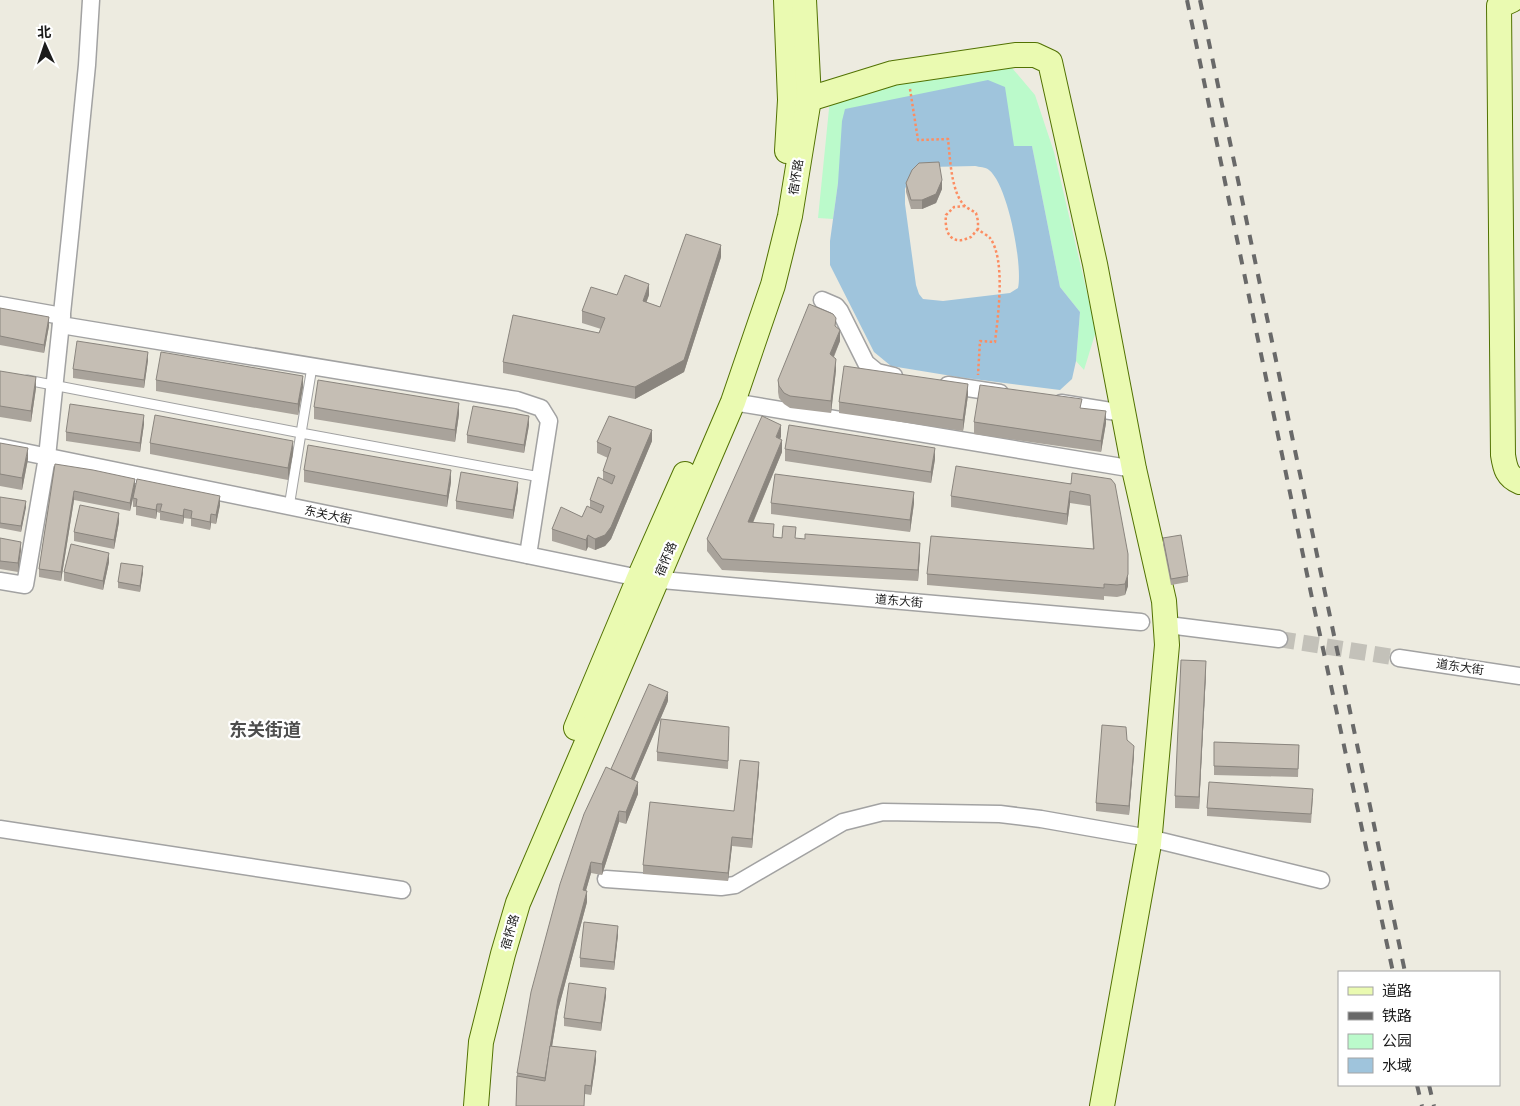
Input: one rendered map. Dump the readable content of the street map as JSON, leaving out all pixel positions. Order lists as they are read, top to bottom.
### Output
{
  "streets": {
    "main road": ["宿怀路"],
    "street": ["东关大街", "道东大街"]
  },
  "crossings": [
    ["宿怀路", "东关大街"],
    ["宿怀路", "道东大街"],
    ["东关大街", "道东大街"]
  ],
  "districts": ["东关街道"],
  "legend": [
    "道路",
    "铁路",
    "公园",
    "水域"
  ],
  "north": "top"
}
